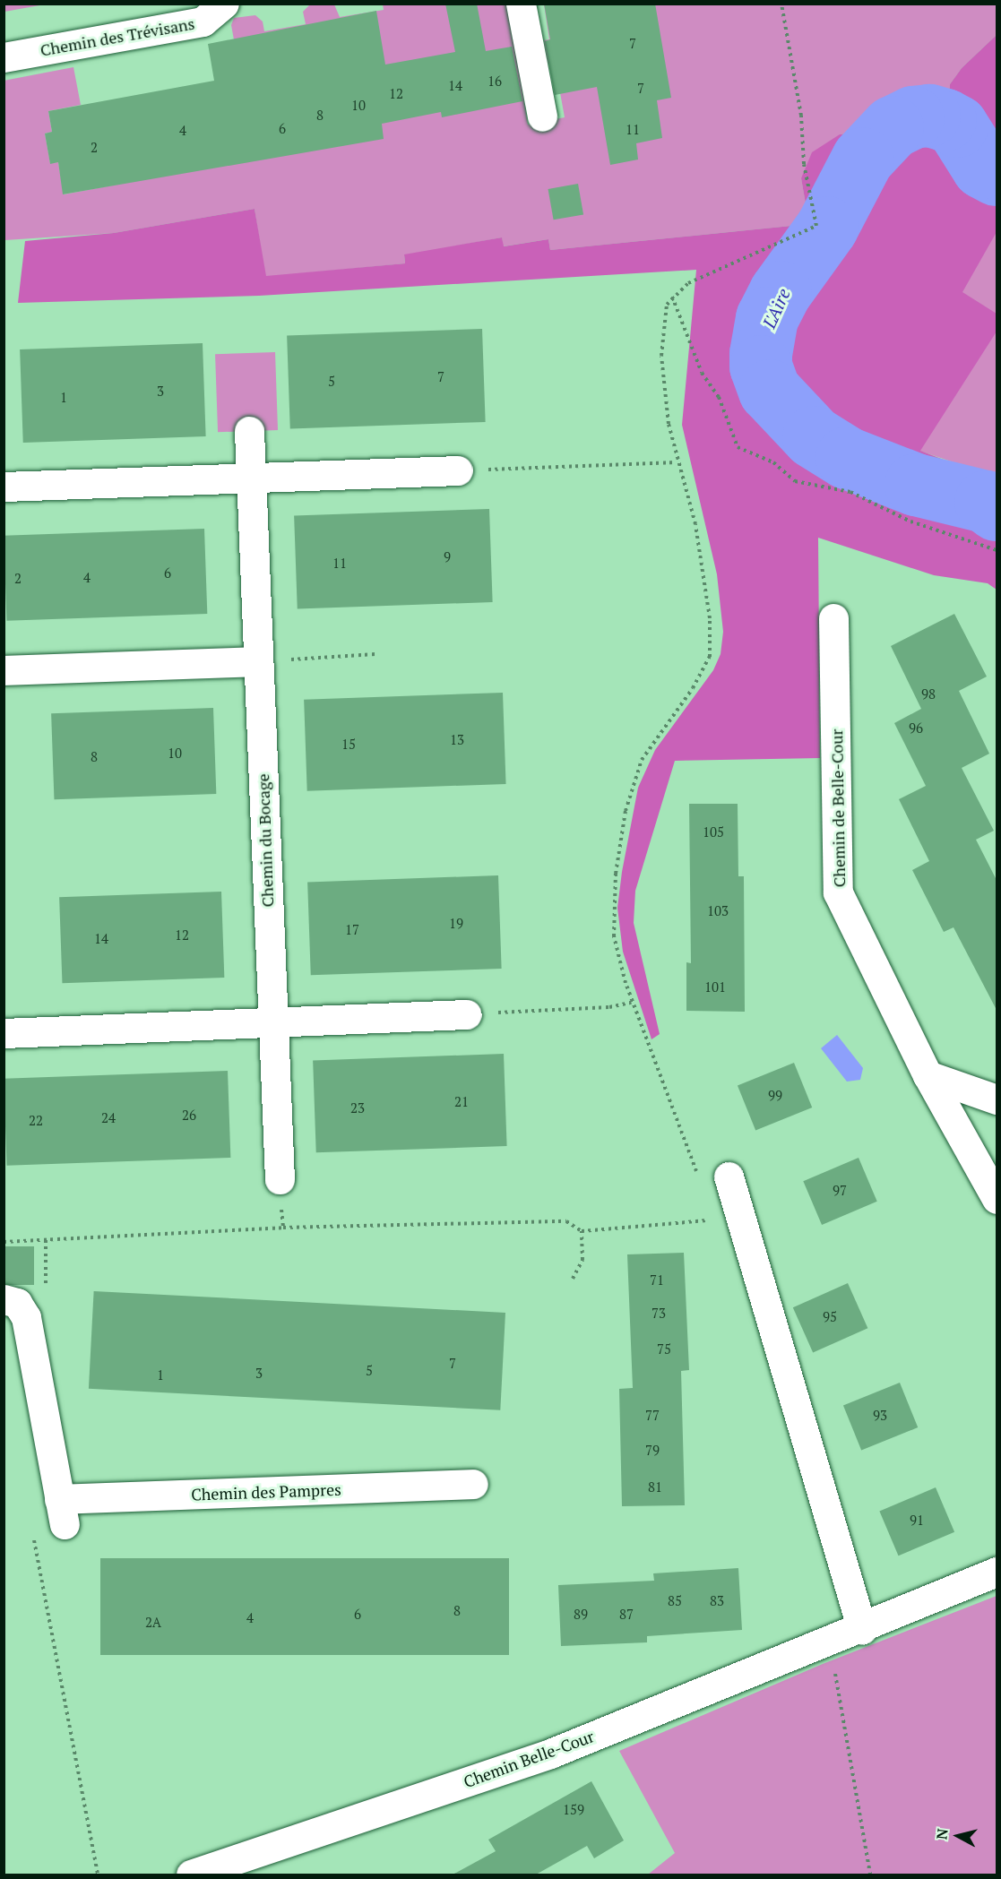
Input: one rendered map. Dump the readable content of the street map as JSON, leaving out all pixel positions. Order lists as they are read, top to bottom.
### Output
{
  "streets": {
    "street": [
      "Chemin des Trévisans",
      "Chemin de Belle-Cour",
      "Chemin du Bocage",
      "Chemin des Pampres",
      "Chemin Belle-Cour"
    ]
  },
  "water": ["L'Aire"],
  "house_numbers": [
    "7",
    "16",
    "14",
    "7",
    "12",
    "10",
    "8",
    "6",
    "11",
    "4",
    "2",
    "7",
    "5",
    "3",
    "1",
    "9",
    "11",
    "6",
    "4",
    "2",
    "98",
    "96",
    "13",
    "15",
    "10",
    "8",
    "105",
    "103",
    "19",
    "17",
    "12",
    "14",
    "101",
    "99",
    "21",
    "23",
    "26",
    "24",
    "22",
    "97",
    "71",
    "73",
    "95",
    "75",
    "7",
    "5",
    "3",
    "1",
    "77",
    "93",
    "79",
    "81",
    "91",
    "85",
    "83",
    "8",
    "6",
    "89",
    "87",
    "4",
    "2A",
    "159"
  ],
  "north": "left"
}
